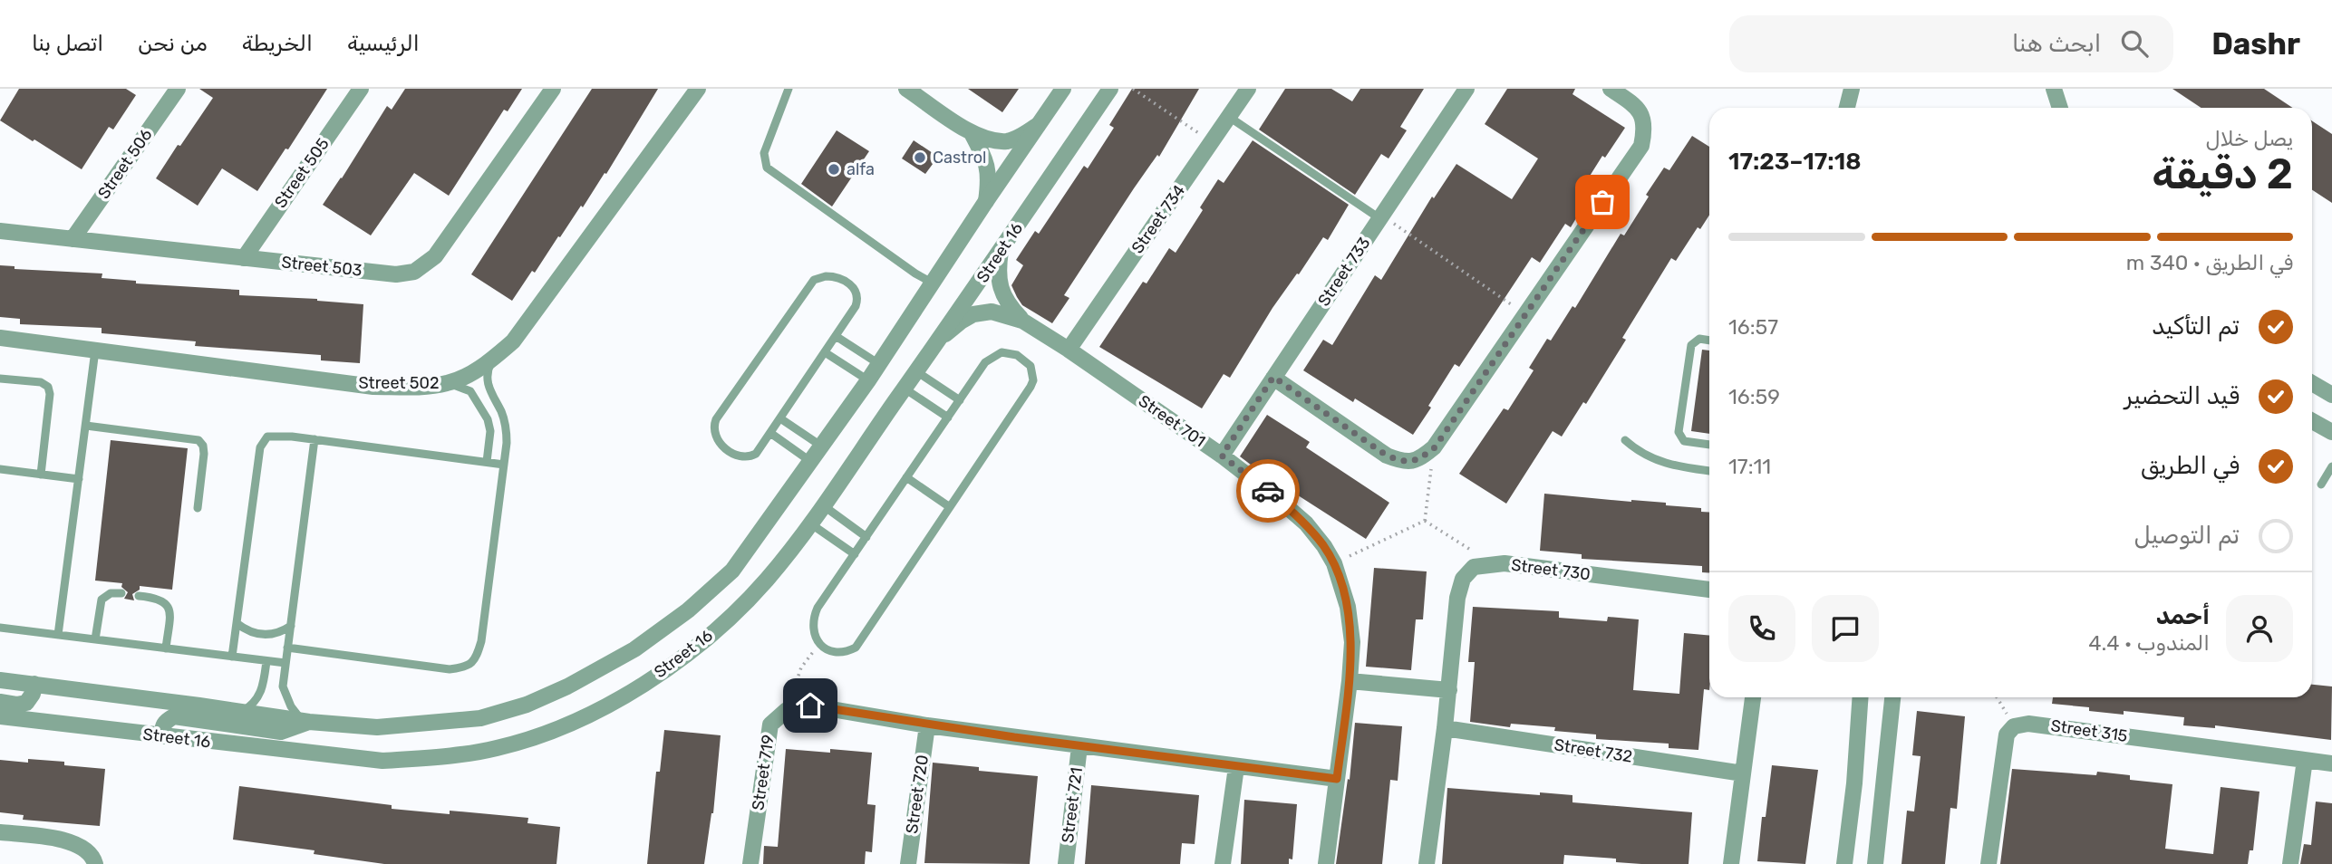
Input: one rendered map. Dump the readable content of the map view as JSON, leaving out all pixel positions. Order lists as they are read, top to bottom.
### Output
{
  "streets": {
    "street": [
      "Street 506",
      "Street 505",
      "Street 734",
      "Street 16",
      "Street 503",
      "Street 733",
      "Street 502",
      "Street 701",
      "Street 730",
      "Street 315",
      "Street 732",
      "Street 719",
      "Street 720",
      "Street 721"
    ]
  },
  "crossings": [
    ["Street 506", "Street 503"],
    ["Street 505", "Street 503"],
    ["Street 734", "Street 701"],
    ["Street 16", "Street 701"],
    ["Street 733", "Street 701"],
    ["Street 730", "Street 732"]
  ],
  "places": ["Castrol", "alfa"],
  "page": {
    "header": "Dashr",
    "search": "ابحث هنا",
    "nav": [
      "الرئيسية",
      "الخريطة",
      "من نحن",
      "اتصل بنا"
    ],
    "heading": ["2 دقيقة", "يصل خلال", "17:18–17:23"],
    "panel": ["أحمد", "المندوب · 4.4"],
    "bar": "في الطريق · 340 m",
    "list": [
      ["تم التأكيد", "16:57"],
      ["قيد التحضير", "16:59"],
      ["في الطريق", "17:11"],
      "تم التوصيل"
    ]
  }
}
